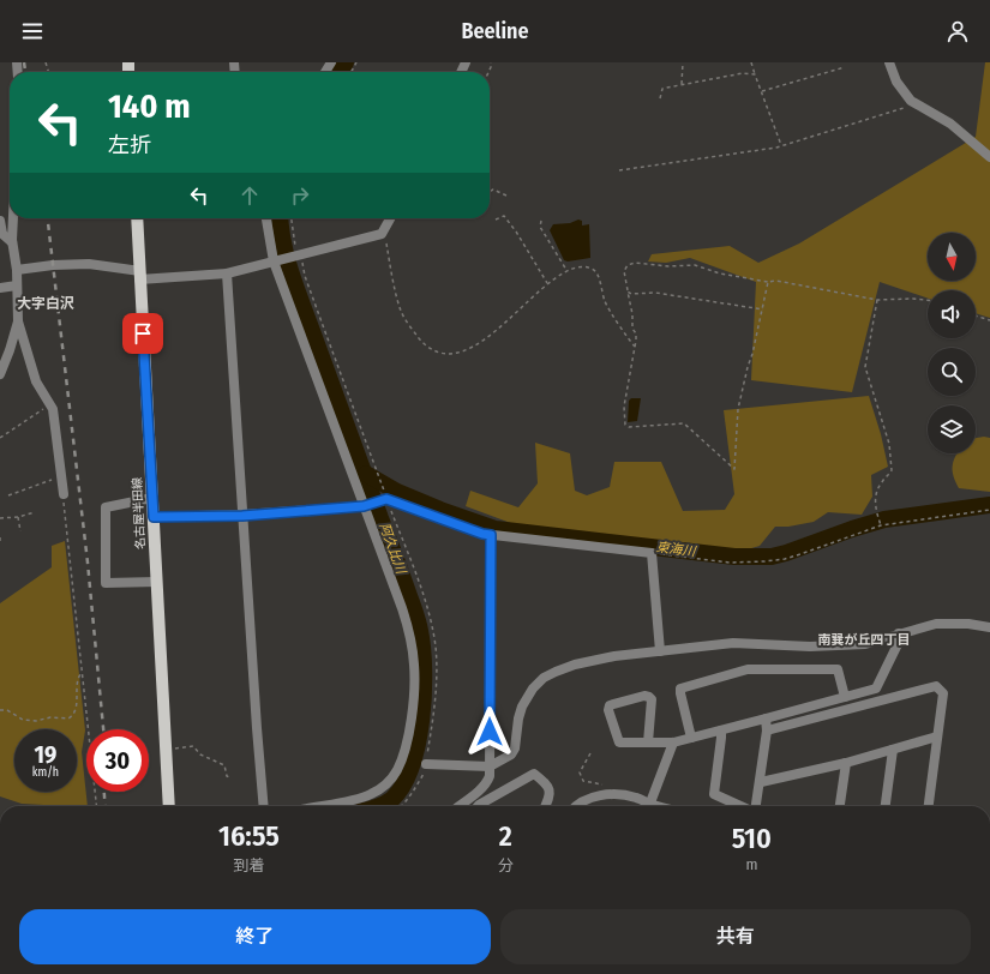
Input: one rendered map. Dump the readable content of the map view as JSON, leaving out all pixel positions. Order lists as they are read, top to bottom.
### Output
{
  "streets": {
    "main road": ["名古屋半田線"]
  },
  "districts": ["大字白沢", "南巽が丘四丁目"],
  "water": ["阿久比川", "東海川"],
  "north": "bottom",
  "page": {
    "header": "Beeline",
    "turn": ["140 m", "左折"],
    "speed": "19 km/h",
    "limit": "30",
    "eta": [
      "16:55",
      "到着",
      "2",
      "分",
      "510",
      "m"
    ],
    "buttons": ["終了", "共有"]
  }
}
